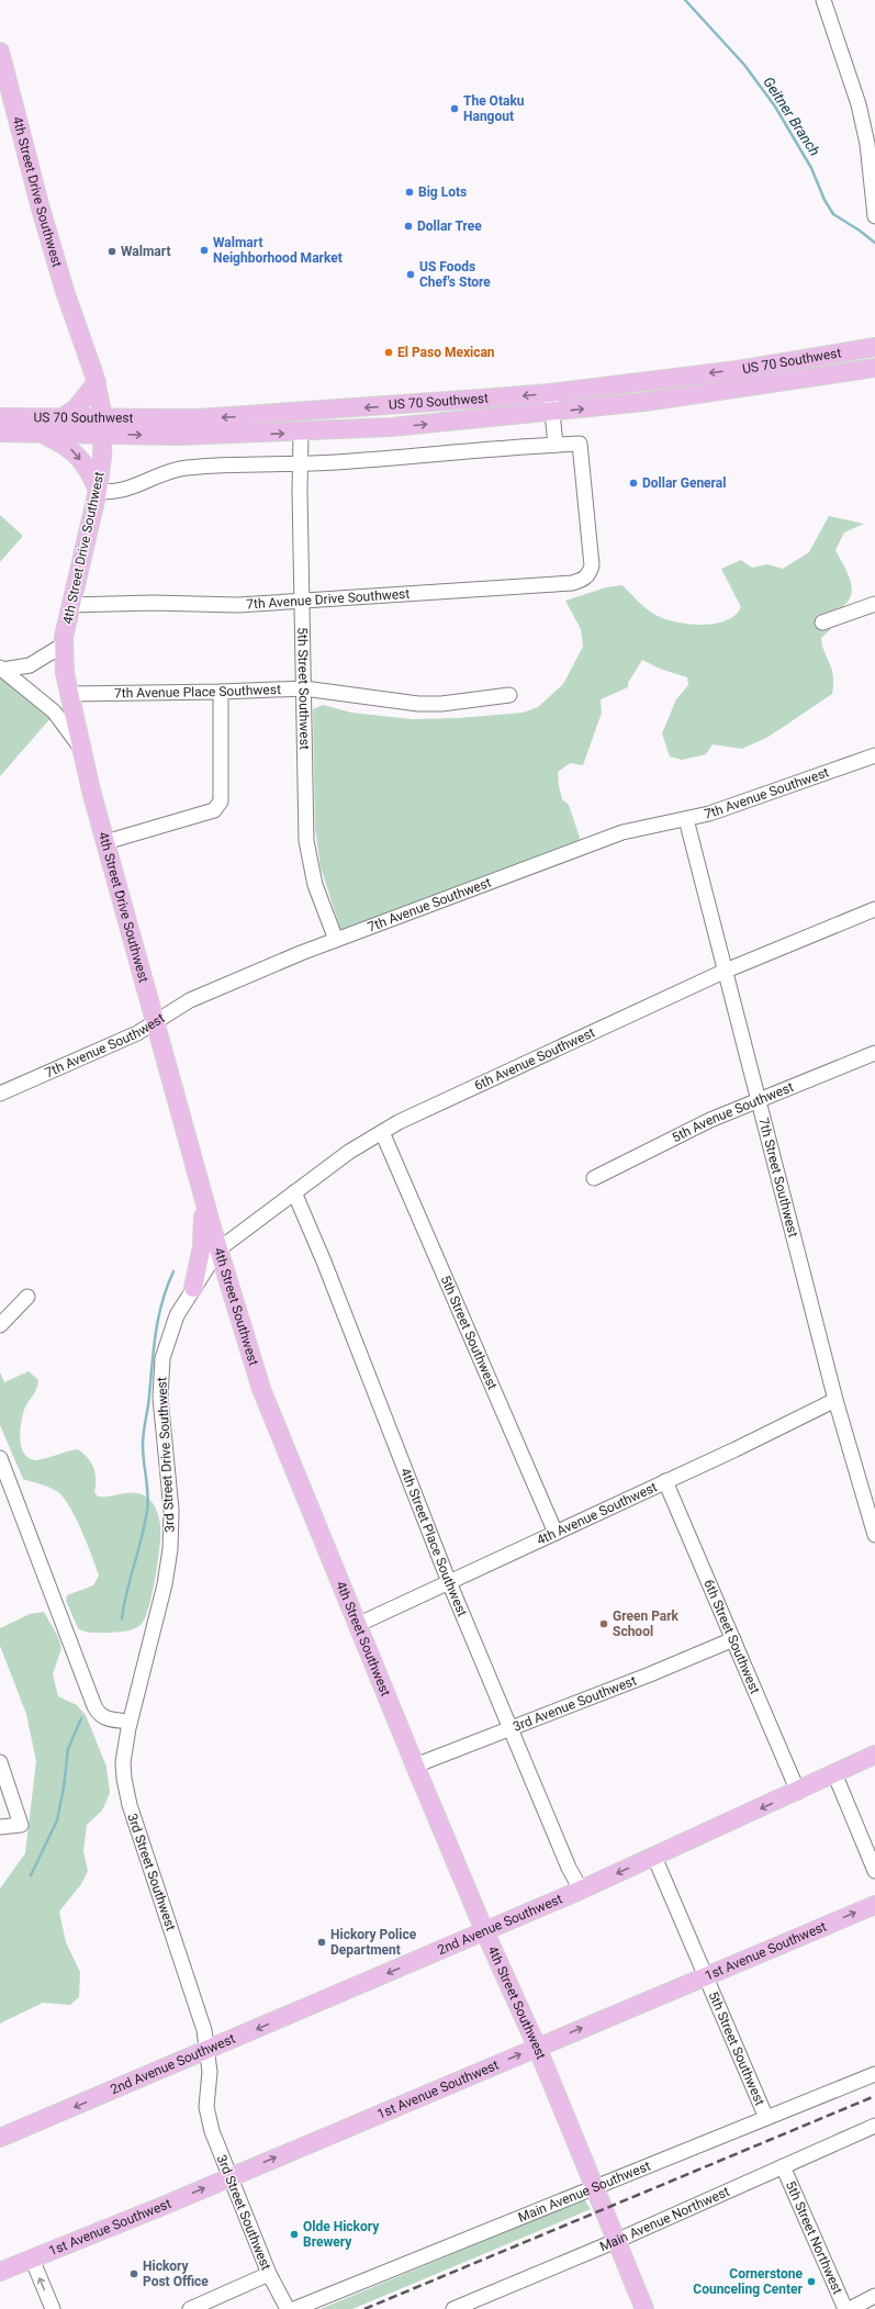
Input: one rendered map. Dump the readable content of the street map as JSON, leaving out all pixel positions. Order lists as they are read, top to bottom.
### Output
{
  "streets": {
    "main road": [
      "4th Street Drive Southwest",
      "US 70 Southwest",
      "4th Street Southwest",
      "2nd Avenue Southwest",
      "1st Avenue Southwest"
    ],
    "street": [
      "7th Avenue Drive Southwest",
      "5th Street Southwest",
      "7th Avenue Place Southwest",
      "7th Avenue Southwest",
      "6th Avenue Southwest",
      "5th Avenue Southwest",
      "7th Street Southwest",
      "3rd Street Drive Southwest",
      "4th Avenue Southwest",
      "4th Street Place Southwest",
      "6th Street Southwest",
      "3rd Avenue Southwest",
      "3rd Street Southwest",
      "Main Avenue Southwest",
      "Main Avenue Northwest",
      "5th Street Northwest"
    ]
  },
  "crossings": [
    ["4th Street Drive Southwest", "US 70 Southwest"],
    ["4th Street Drive Southwest", "7th Avenue Drive Southwest"],
    ["4th Street Drive Southwest", "7th Avenue Place Southwest"],
    ["4th Street Drive Southwest", "7th Avenue Southwest"],
    ["4th Street Drive Southwest", "4th Street Southwest"],
    ["US 70 Southwest", "5th Street Southwest"],
    ["7th Avenue Drive Southwest", "5th Street Southwest"],
    ["5th Street Southwest", "7th Avenue Place Southwest"],
    ["5th Street Southwest", "7th Avenue Southwest"],
    ["5th Street Southwest", "6th Avenue Southwest"],
    ["5th Street Southwest", "4th Avenue Southwest"],
    ["5th Street Southwest", "2nd Avenue Southwest"],
    ["5th Street Southwest", "1st Avenue Southwest"],
    ["5th Street Southwest", "Main Avenue Southwest"],
    ["7th Avenue Southwest", "7th Street Southwest"],
    ["7th Avenue Southwest", "4th Street Southwest"],
    ["6th Avenue Southwest", "7th Street Southwest"],
    ["6th Avenue Southwest", "4th Street Southwest"],
    ["6th Avenue Southwest", "3rd Street Drive Southwest"],
    ["6th Avenue Southwest", "4th Street Place Southwest"],
    ["5th Avenue Southwest", "7th Street Southwest"],
    ["7th Street Southwest", "4th Avenue Southwest"],
    ["4th Street Southwest", "3rd Street Drive Southwest"],
    ["4th Street Southwest", "4th Avenue Southwest"],
    ["4th Street Southwest", "3rd Avenue Southwest"],
    ["4th Street Southwest", "2nd Avenue Southwest"],
    ["4th Street Southwest", "1st Avenue Southwest"],
    ["4th Street Southwest", "Main Avenue Southwest"],
    ["4th Street Southwest", "Main Avenue Northwest"],
    ["3rd Street Drive Southwest", "3rd Street Southwest"],
    ["4th Avenue Southwest", "4th Street Place Southwest"],
    ["4th Avenue Southwest", "6th Street Southwest"],
    ["4th Street Place Southwest", "3rd Avenue Southwest"],
    ["4th Street Place Southwest", "2nd Avenue Southwest"],
    ["6th Street Southwest", "3rd Avenue Southwest"],
    ["6th Street Southwest", "2nd Avenue Southwest"],
    ["3rd Street Southwest", "2nd Avenue Southwest"],
    ["3rd Street Southwest", "1st Avenue Southwest"],
    ["Main Avenue Northwest", "5th Street Northwest"]
  ],
  "one_way": ["2nd Avenue Southwest", "1st Avenue Southwest"],
  "water": ["Geitner Branch"],
  "places": [
    "The Otaku Hangout",
    "Big Lots",
    "Dollar Tree",
    "Walmart Neighborhood Market",
    "Walmart",
    "US Foods Chef's Store",
    "El Paso Mexican",
    "Dollar General",
    "Green Park School",
    "Hickory Police Department",
    "Olde Hickory Brewery",
    "Hickory Post Office",
    "Cornerstone Counceling Center"
  ]
}
